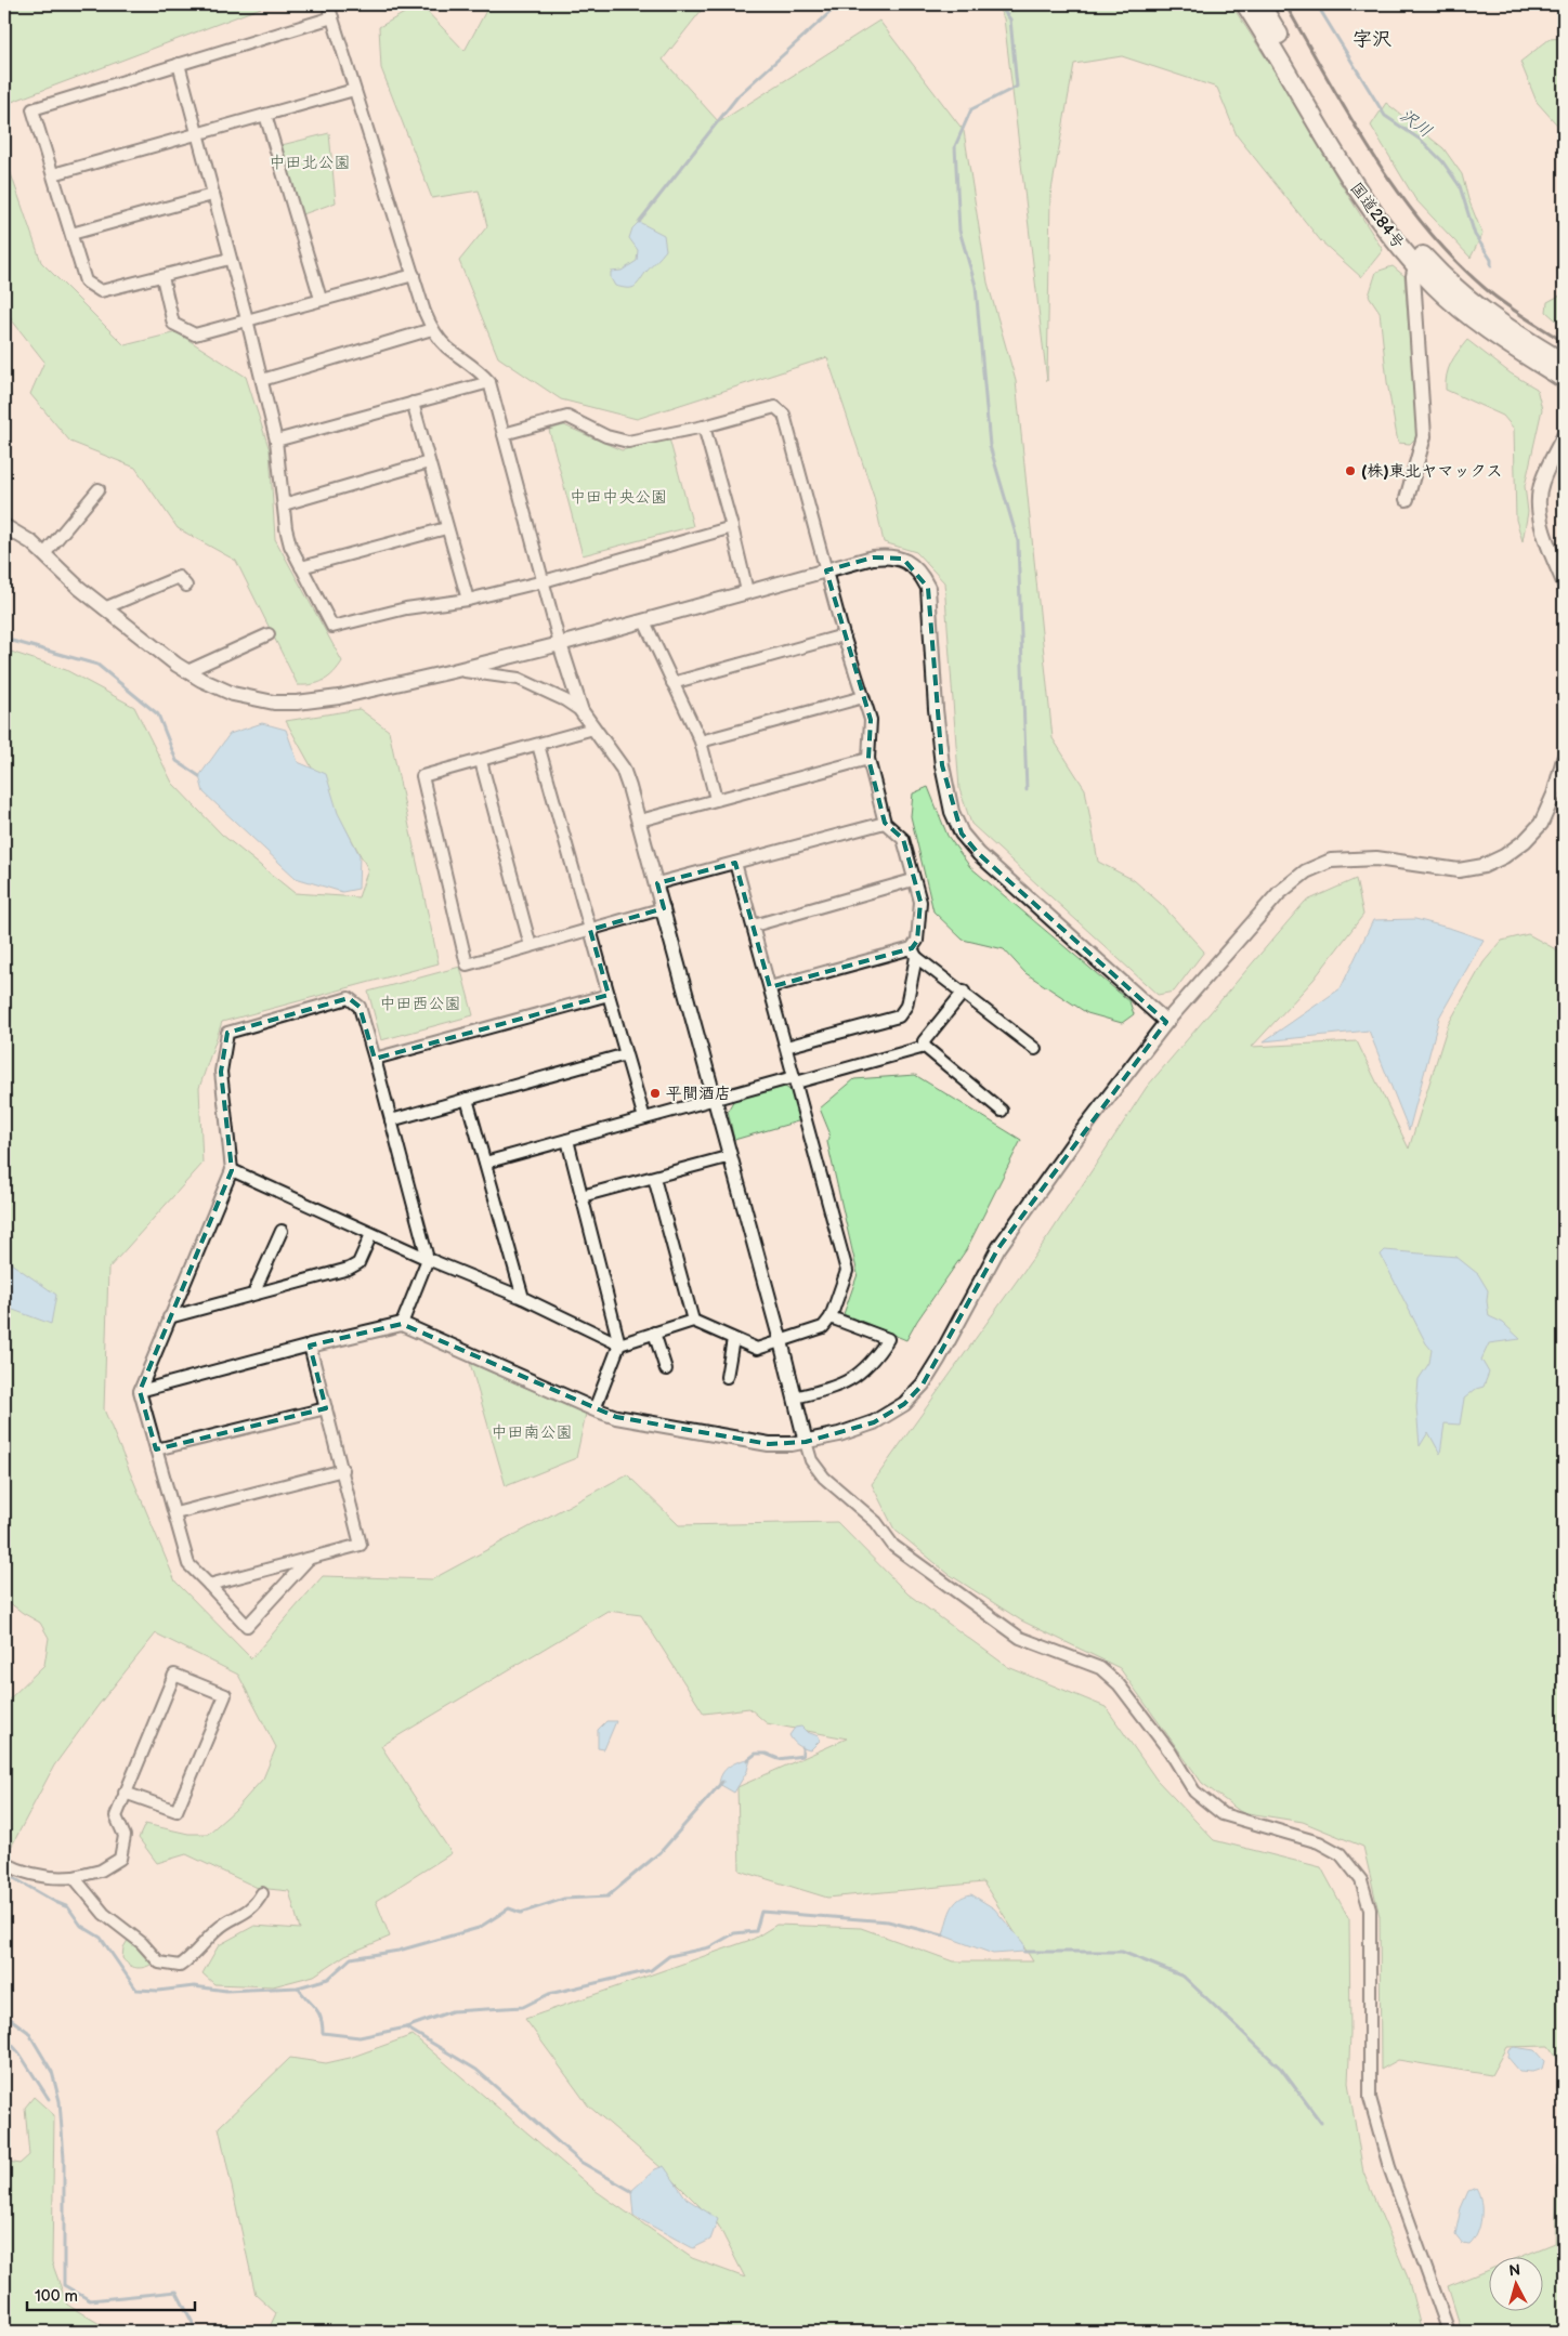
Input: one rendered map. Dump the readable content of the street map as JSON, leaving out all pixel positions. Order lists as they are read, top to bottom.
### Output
{
  "streets": {
    "highway": ["国道284号"]
  },
  "districts": ["字沢"],
  "water": ["沢川"],
  "parks": [
    "中田北公園",
    "中田中央公園",
    "中田西公園",
    "中田南公園"
  ],
  "places": ["(株)東北ヤマックス", "平間酒店"],
  "scale_bar": "100 m",
  "north": "top"
}
